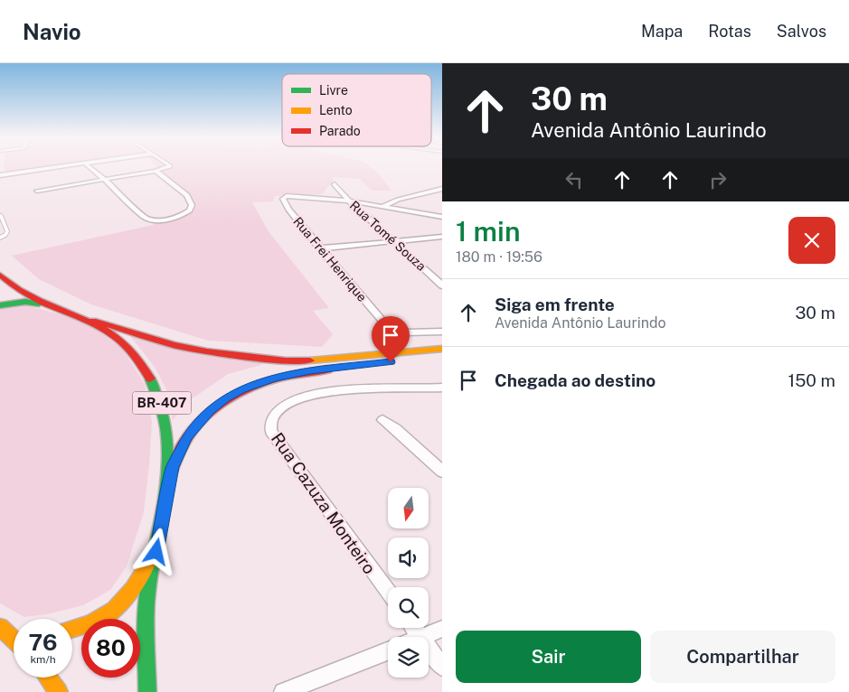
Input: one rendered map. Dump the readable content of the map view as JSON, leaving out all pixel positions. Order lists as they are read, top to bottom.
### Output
{
  "streets": {
    "main road": ["BR-407"],
    "street": ["Rua Tomé Souza", "Rua Frei Henrique", "Rua Cazuza Monteiro"]
  },
  "crossings": [
    ["Rua Tomé Souza", "Rua Frei Henrique"]
  ],
  "legend": ["Livre", "Lento", "Parado"],
  "north": "bottom",
  "page": {
    "header": "Navio",
    "nav": ["Mapa", "Rotas", "Salvos"],
    "turn": ["30 m", "Avenida Antônio Laurindo"],
    "heading": ["1 min", "180 m · 19:56"],
    "list": [
      {
        "name": "Siga em frente",
        "note": "Avenida Antônio Laurindo",
        "value": "30 m"
      },
      {
        "name": "Chegada ao destino",
        "value": "150 m"
      }
    ],
    "speed": "76 km/h",
    "limit": "80",
    "buttons": ["Sair", "Compartilhar"]
  }
}
